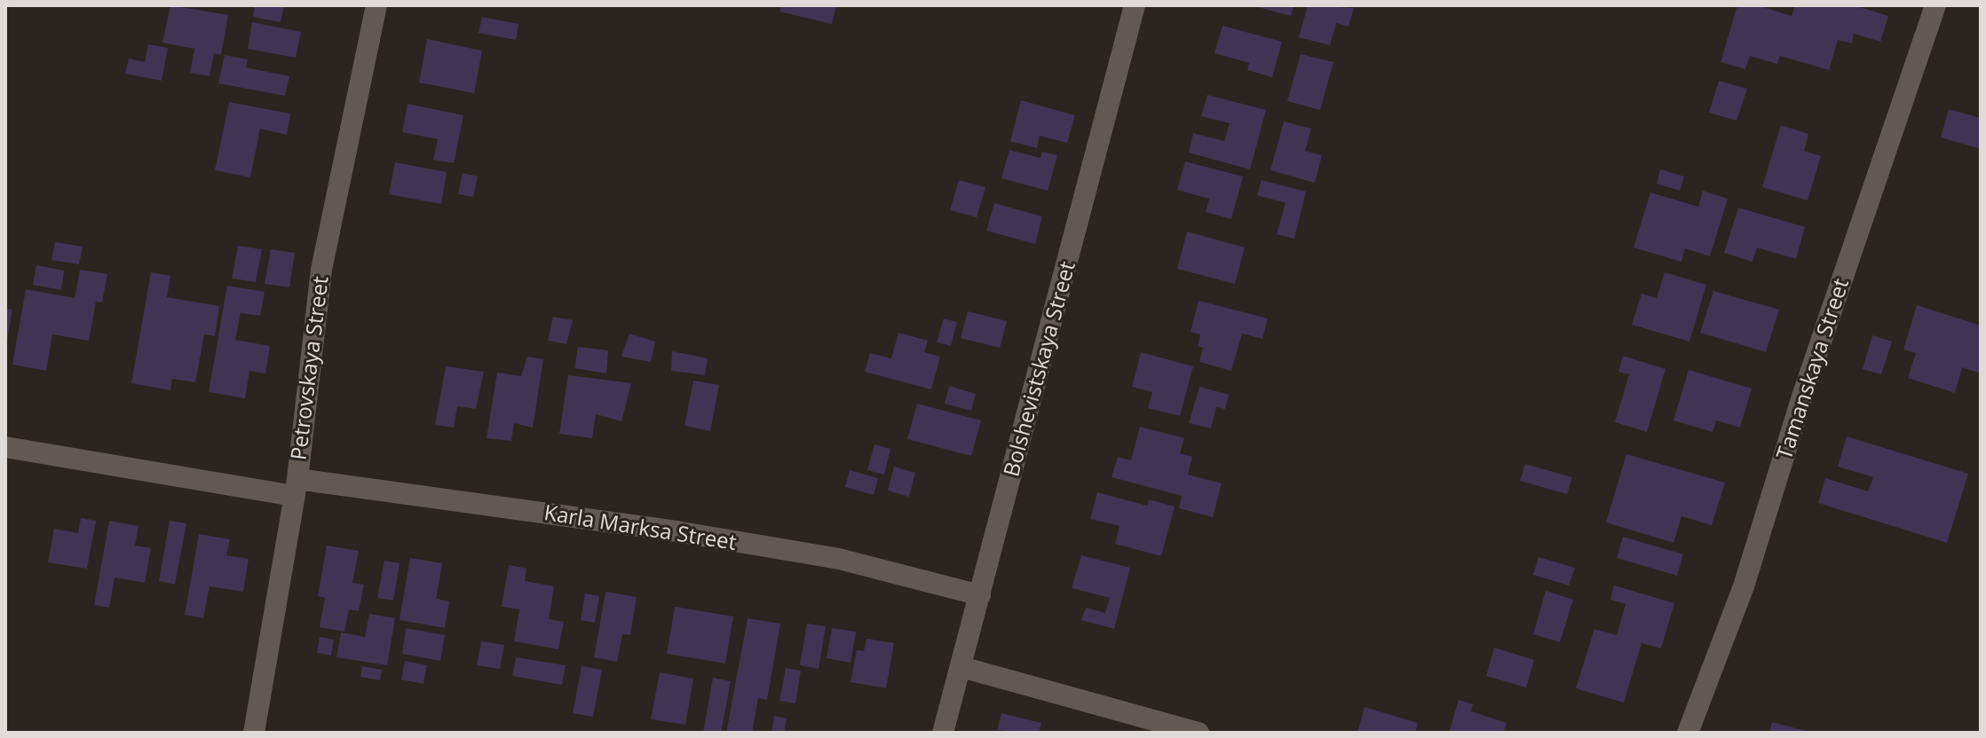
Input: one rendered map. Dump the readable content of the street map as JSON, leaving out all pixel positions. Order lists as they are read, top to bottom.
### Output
{
  "streets": {
    "street": [
      "Petrovskaya Street",
      "Bolshevistskaya Street",
      "Tamanskaya Street",
      "Karla Marksa Street"
    ]
  },
  "crossings": [
    ["Petrovskaya Street", "Karla Marksa Street"],
    ["Bolshevistskaya Street", "Karla Marksa Street"]
  ]
}
